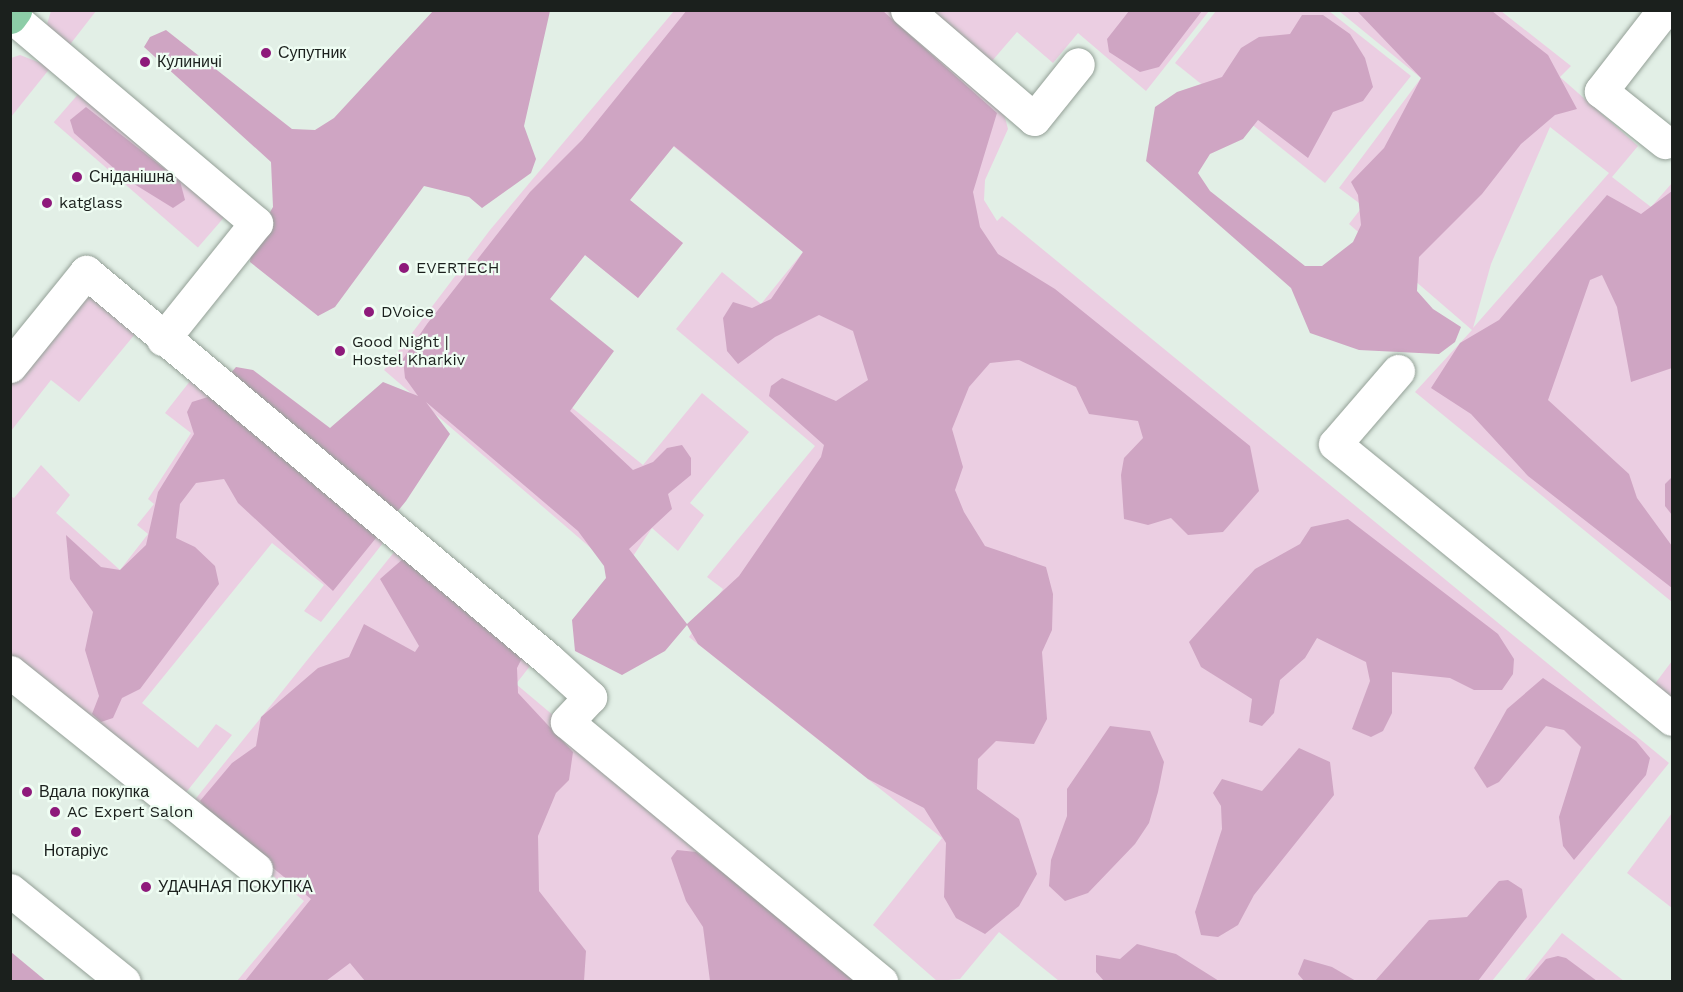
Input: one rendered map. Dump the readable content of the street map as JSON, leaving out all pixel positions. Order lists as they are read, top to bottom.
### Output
{
  "places": [
    "Супутник",
    "Кулиничі",
    "Сніданішна",
    "katglass",
    "EVERTECH",
    "DVoice",
    "Good Night | Hostel Kharkiv",
    "Вдала покупка",
    "AC Expert Salon",
    "Нотаріус",
    "УДАЧНАЯ ПОКУПКА"
  ]
}
